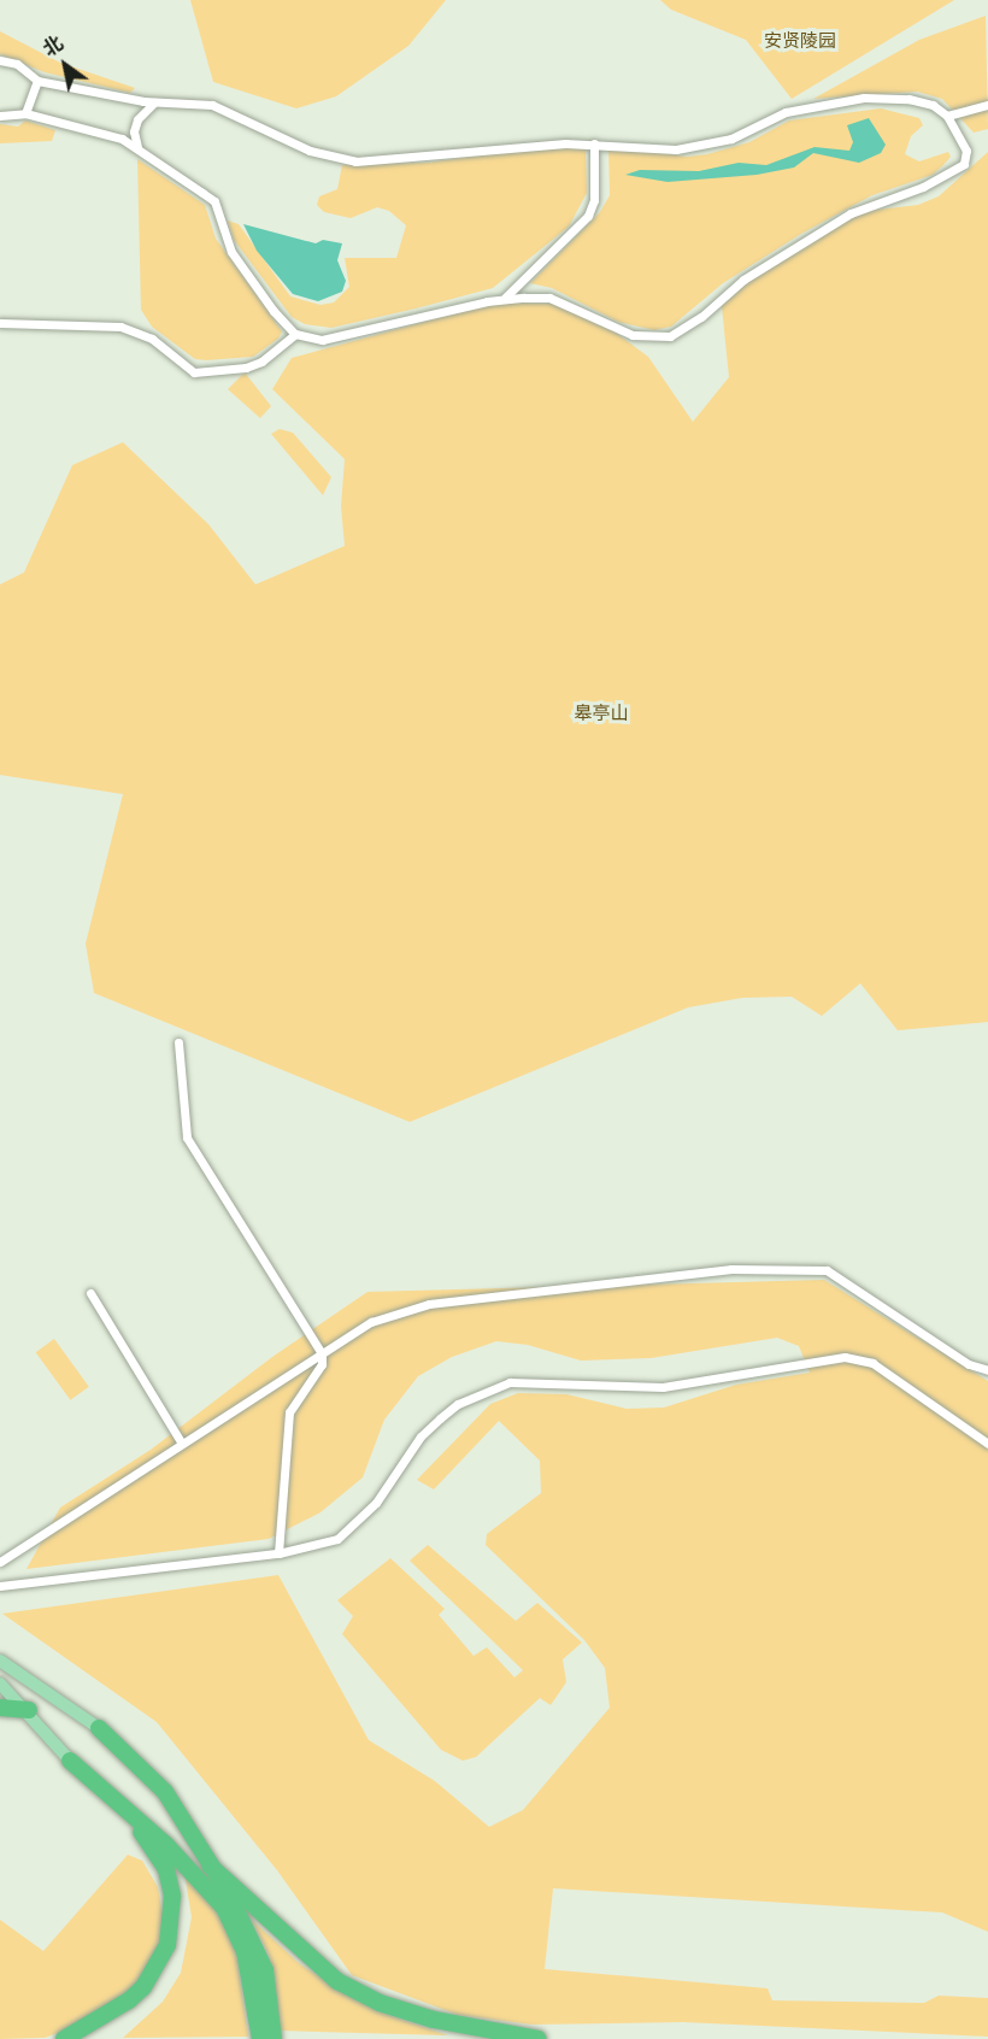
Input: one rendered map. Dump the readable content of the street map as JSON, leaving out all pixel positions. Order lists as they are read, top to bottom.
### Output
{
  "parks": ["安贤陵园", "皋亭山"],
  "north": "top left"
}
